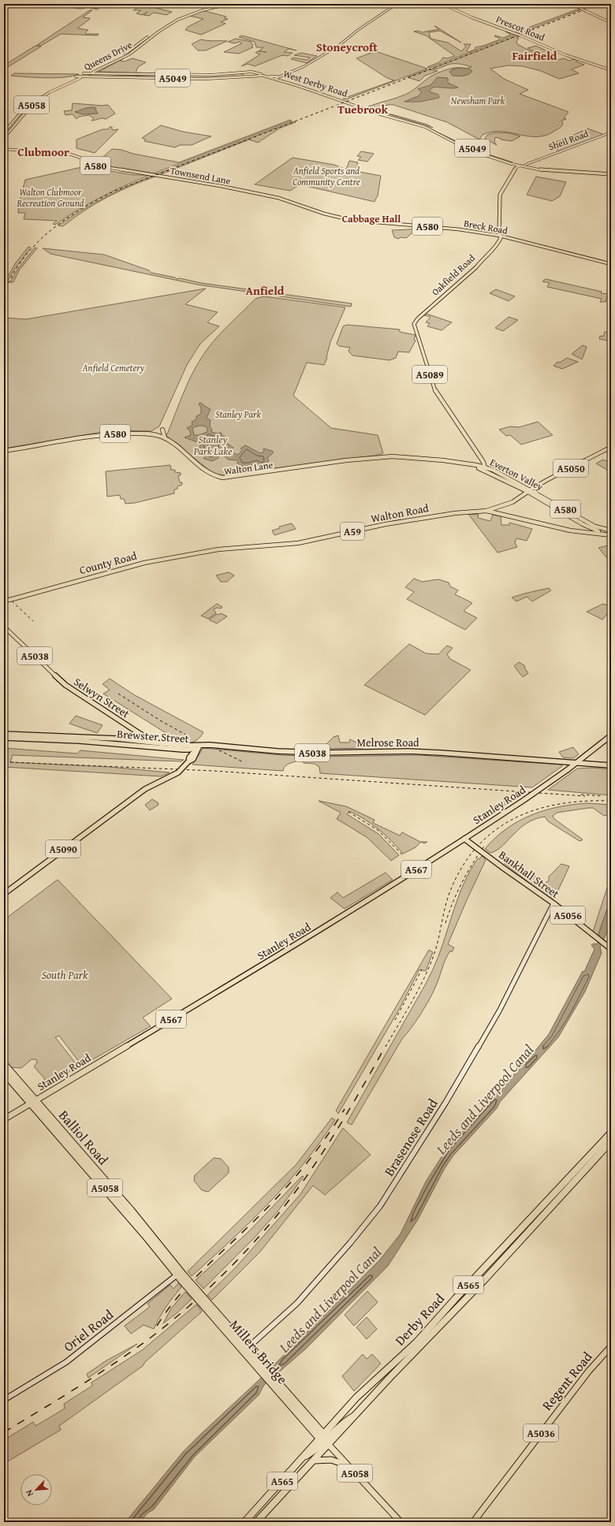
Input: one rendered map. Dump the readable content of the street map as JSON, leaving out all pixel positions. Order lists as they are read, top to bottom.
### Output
{
  "streets": {
    "highway": [
      "Queens Drive",
      "A5049",
      "West Derby Road",
      "A5058",
      "A580",
      "Oakfield Road",
      "A5089",
      "Walton Lane",
      "A5050",
      "Everton Valley",
      "Walton Road",
      "A59",
      "County Road",
      "Balliol Road",
      "A565",
      "Derby Road",
      "Millers Bridge"
    ],
    "main road": [
      "Prescot Road",
      "Sheil Road",
      "Townsend Lane",
      "Breck Road",
      "A5038",
      "Selwyn Street",
      "Brewster Street",
      "Melrose Road",
      "Stanley Road",
      "A5090",
      "A567",
      "Bankhall Street",
      "A5056",
      "Brasenose Road",
      "Oriel Road",
      "Regent Road",
      "A5036"
    ]
  },
  "crossings": [
    ["Queens Drive", "A5049"],
    ["A5049", "West Derby Road"],
    ["A5049", "Sheil Road"],
    ["A5049", "A5089"],
    ["Sheil Road", "A5089"],
    ["Townsend Lane", "Breck Road"],
    ["Breck Road", "Oakfield Road"],
    ["Breck Road", "A5089"],
    ["Oakfield Road", "A5089"],
    ["Oakfield Road", "Everton Valley"],
    ["Walton Lane", "Everton Valley"],
    ["A5050", "Everton Valley"],
    ["A5050", "Walton Road"],
    ["Everton Valley", "A59"],
    ["Walton Road", "A59"],
    ["Walton Road", "County Road"],
    ["A5038", "Melrose Road"],
    ["A5038", "Stanley Road"],
    ["Selwyn Street", "Brewster Street"],
    ["Brewster Street", "Melrose Road"],
    ["Melrose Road", "Stanley Road"],
    ["Stanley Road", "Bankhall Street"],
    ["Stanley Road", "Balliol Road"],
    ["Bankhall Street", "Brasenose Road"],
    ["Balliol Road", "Oriel Road"],
    ["Balliol Road", "Millers Bridge"],
    ["Brasenose Road", "Millers Bridge"],
    ["Derby Road", "Millers Bridge"],
    ["Oriel Road", "Millers Bridge"]
  ],
  "districts": [
    "Stoneycroft",
    "Fairfield",
    "Tuebrook",
    "Clubmoor",
    "Cabbage Hall",
    "Anfield"
  ],
  "water": ["Stanley Park Lake", "Leeds and Liverpool Canal"],
  "parks": [
    "Newsham Park",
    "Anfield Sports and Community Centre",
    "Walton Clubmoor Recreation Ground",
    "Anfield Cemetery",
    "Stanley Park",
    "South Park"
  ],
  "north": "bottom left"
}
